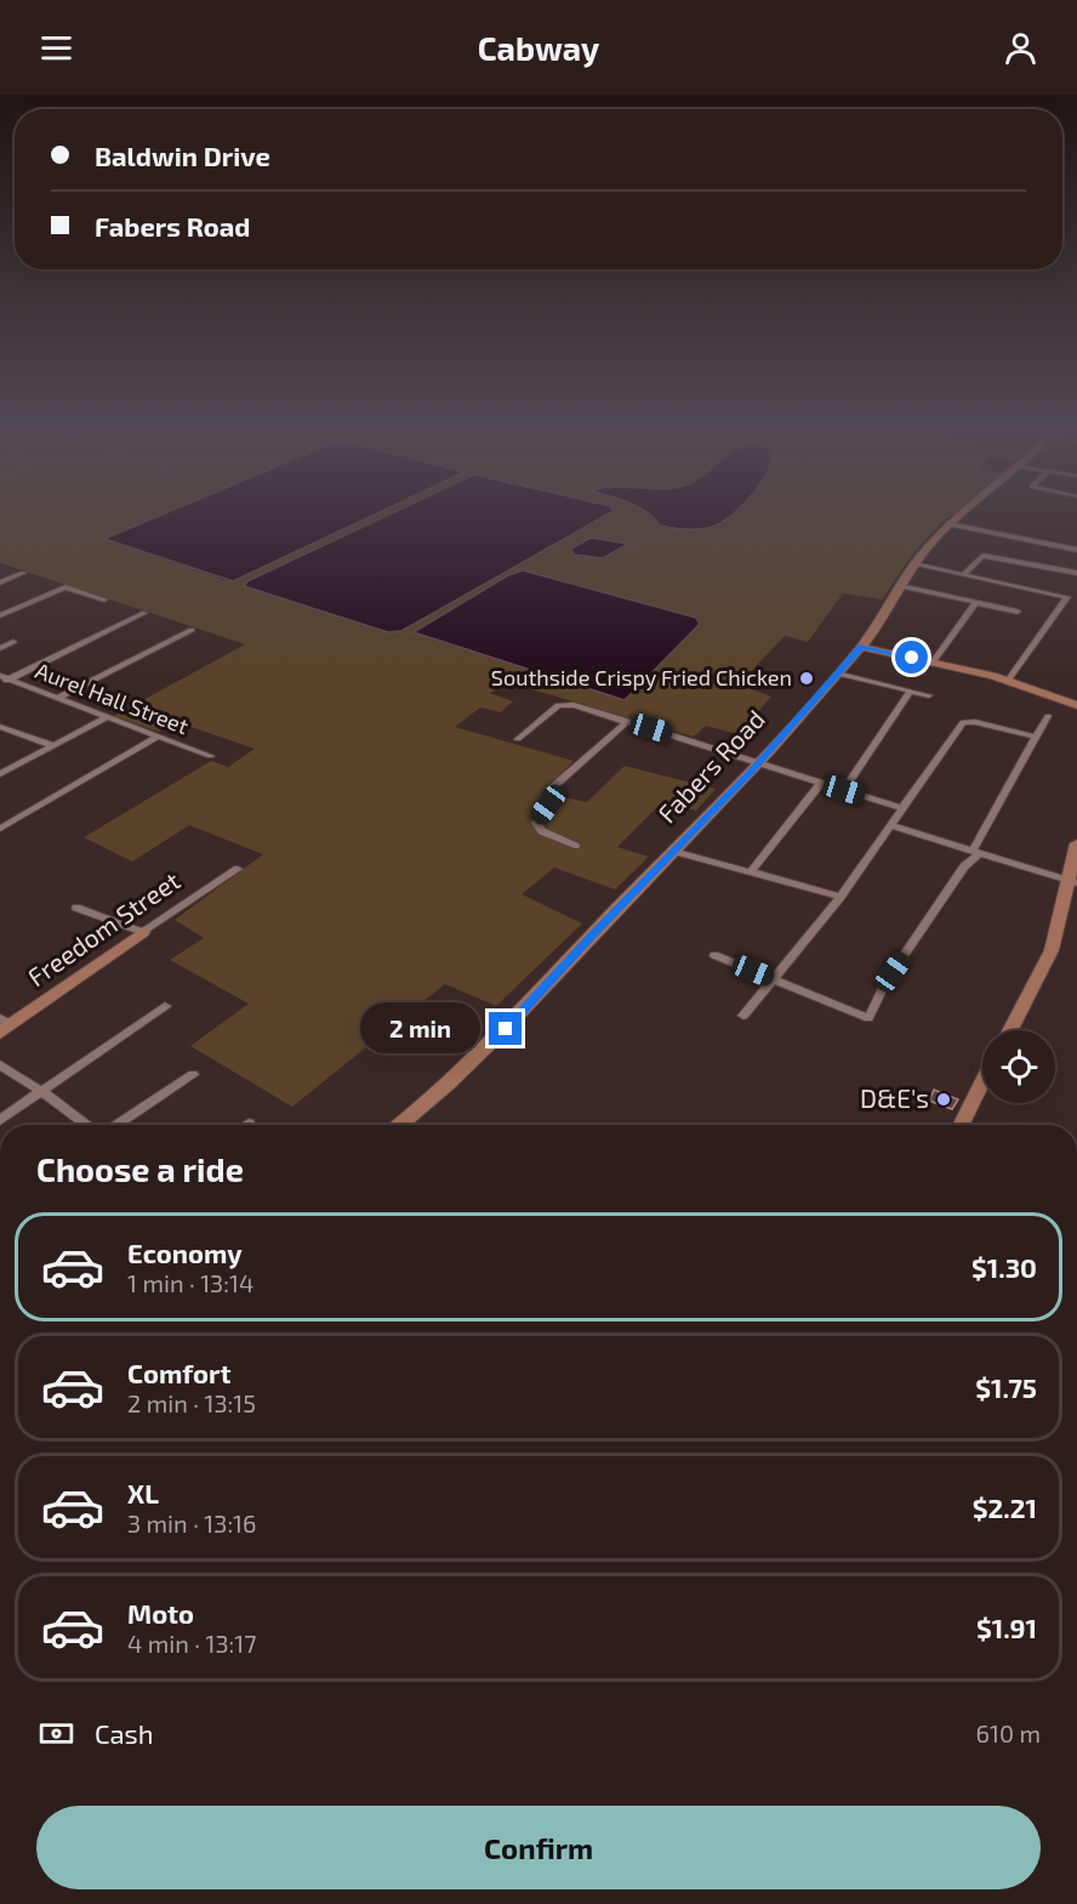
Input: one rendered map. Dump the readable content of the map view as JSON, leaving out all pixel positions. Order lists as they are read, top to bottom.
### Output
{
  "streets": {
    "main road": ["Fabers Road", "Freedom Street"],
    "street": ["Aurel Hall Street"]
  },
  "places": ["Southside Crispy Fried Chicken", "D&E's"],
  "page": {
    "header": "Cabway",
    "banner": ["Baldwin Drive", "Fabers Road"],
    "bubble": "2 min",
    "heading": "Choose a ride",
    "list": [
      {
        "name": "Economy",
        "note": "1 min · 13:14",
        "value": "$1.30"
      },
      {
        "name": "Comfort",
        "note": "2 min · 13:15",
        "value": "$1.75"
      },
      {
        "name": "XL",
        "note": "3 min · 13:16",
        "value": "$2.21"
      },
      {
        "name": "Moto",
        "note": "4 min · 13:17",
        "value": "$1.91"
      }
    ],
    "pay": ["Cash", "610 m"],
    "buttons": "Confirm"
  }
}
